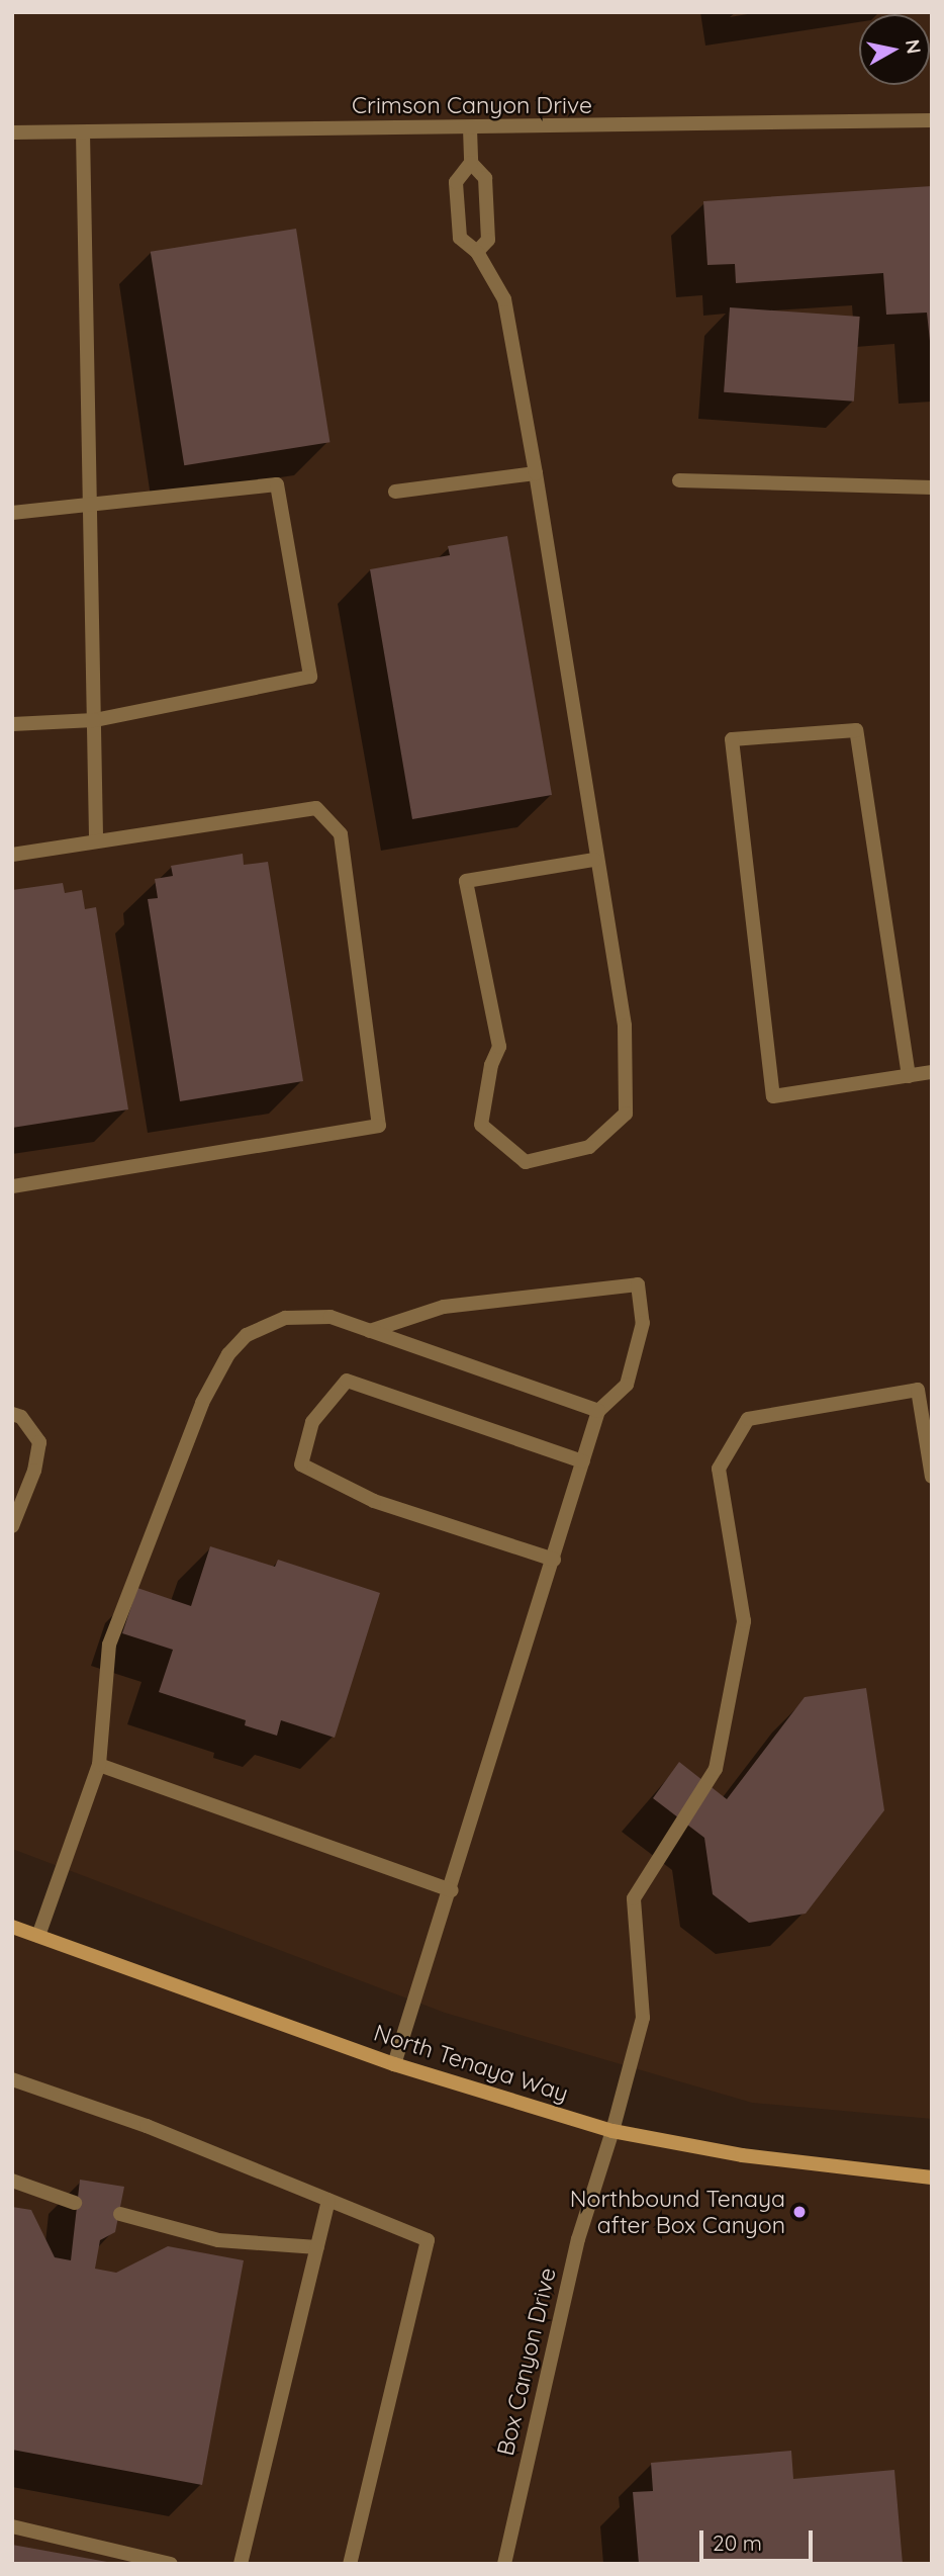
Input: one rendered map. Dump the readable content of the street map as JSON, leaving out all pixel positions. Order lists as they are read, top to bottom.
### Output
{
  "streets": {
    "main road": ["North Tenaya Way"],
    "street": ["Crimson Canyon Drive", "Box Canyon Drive"]
  },
  "crossings": [
    ["North Tenaya Way", "Box Canyon Drive"]
  ],
  "places": ["Northbound Tenaya after Box Canyon"],
  "scale_bar": "20 m",
  "north": "right"
}
